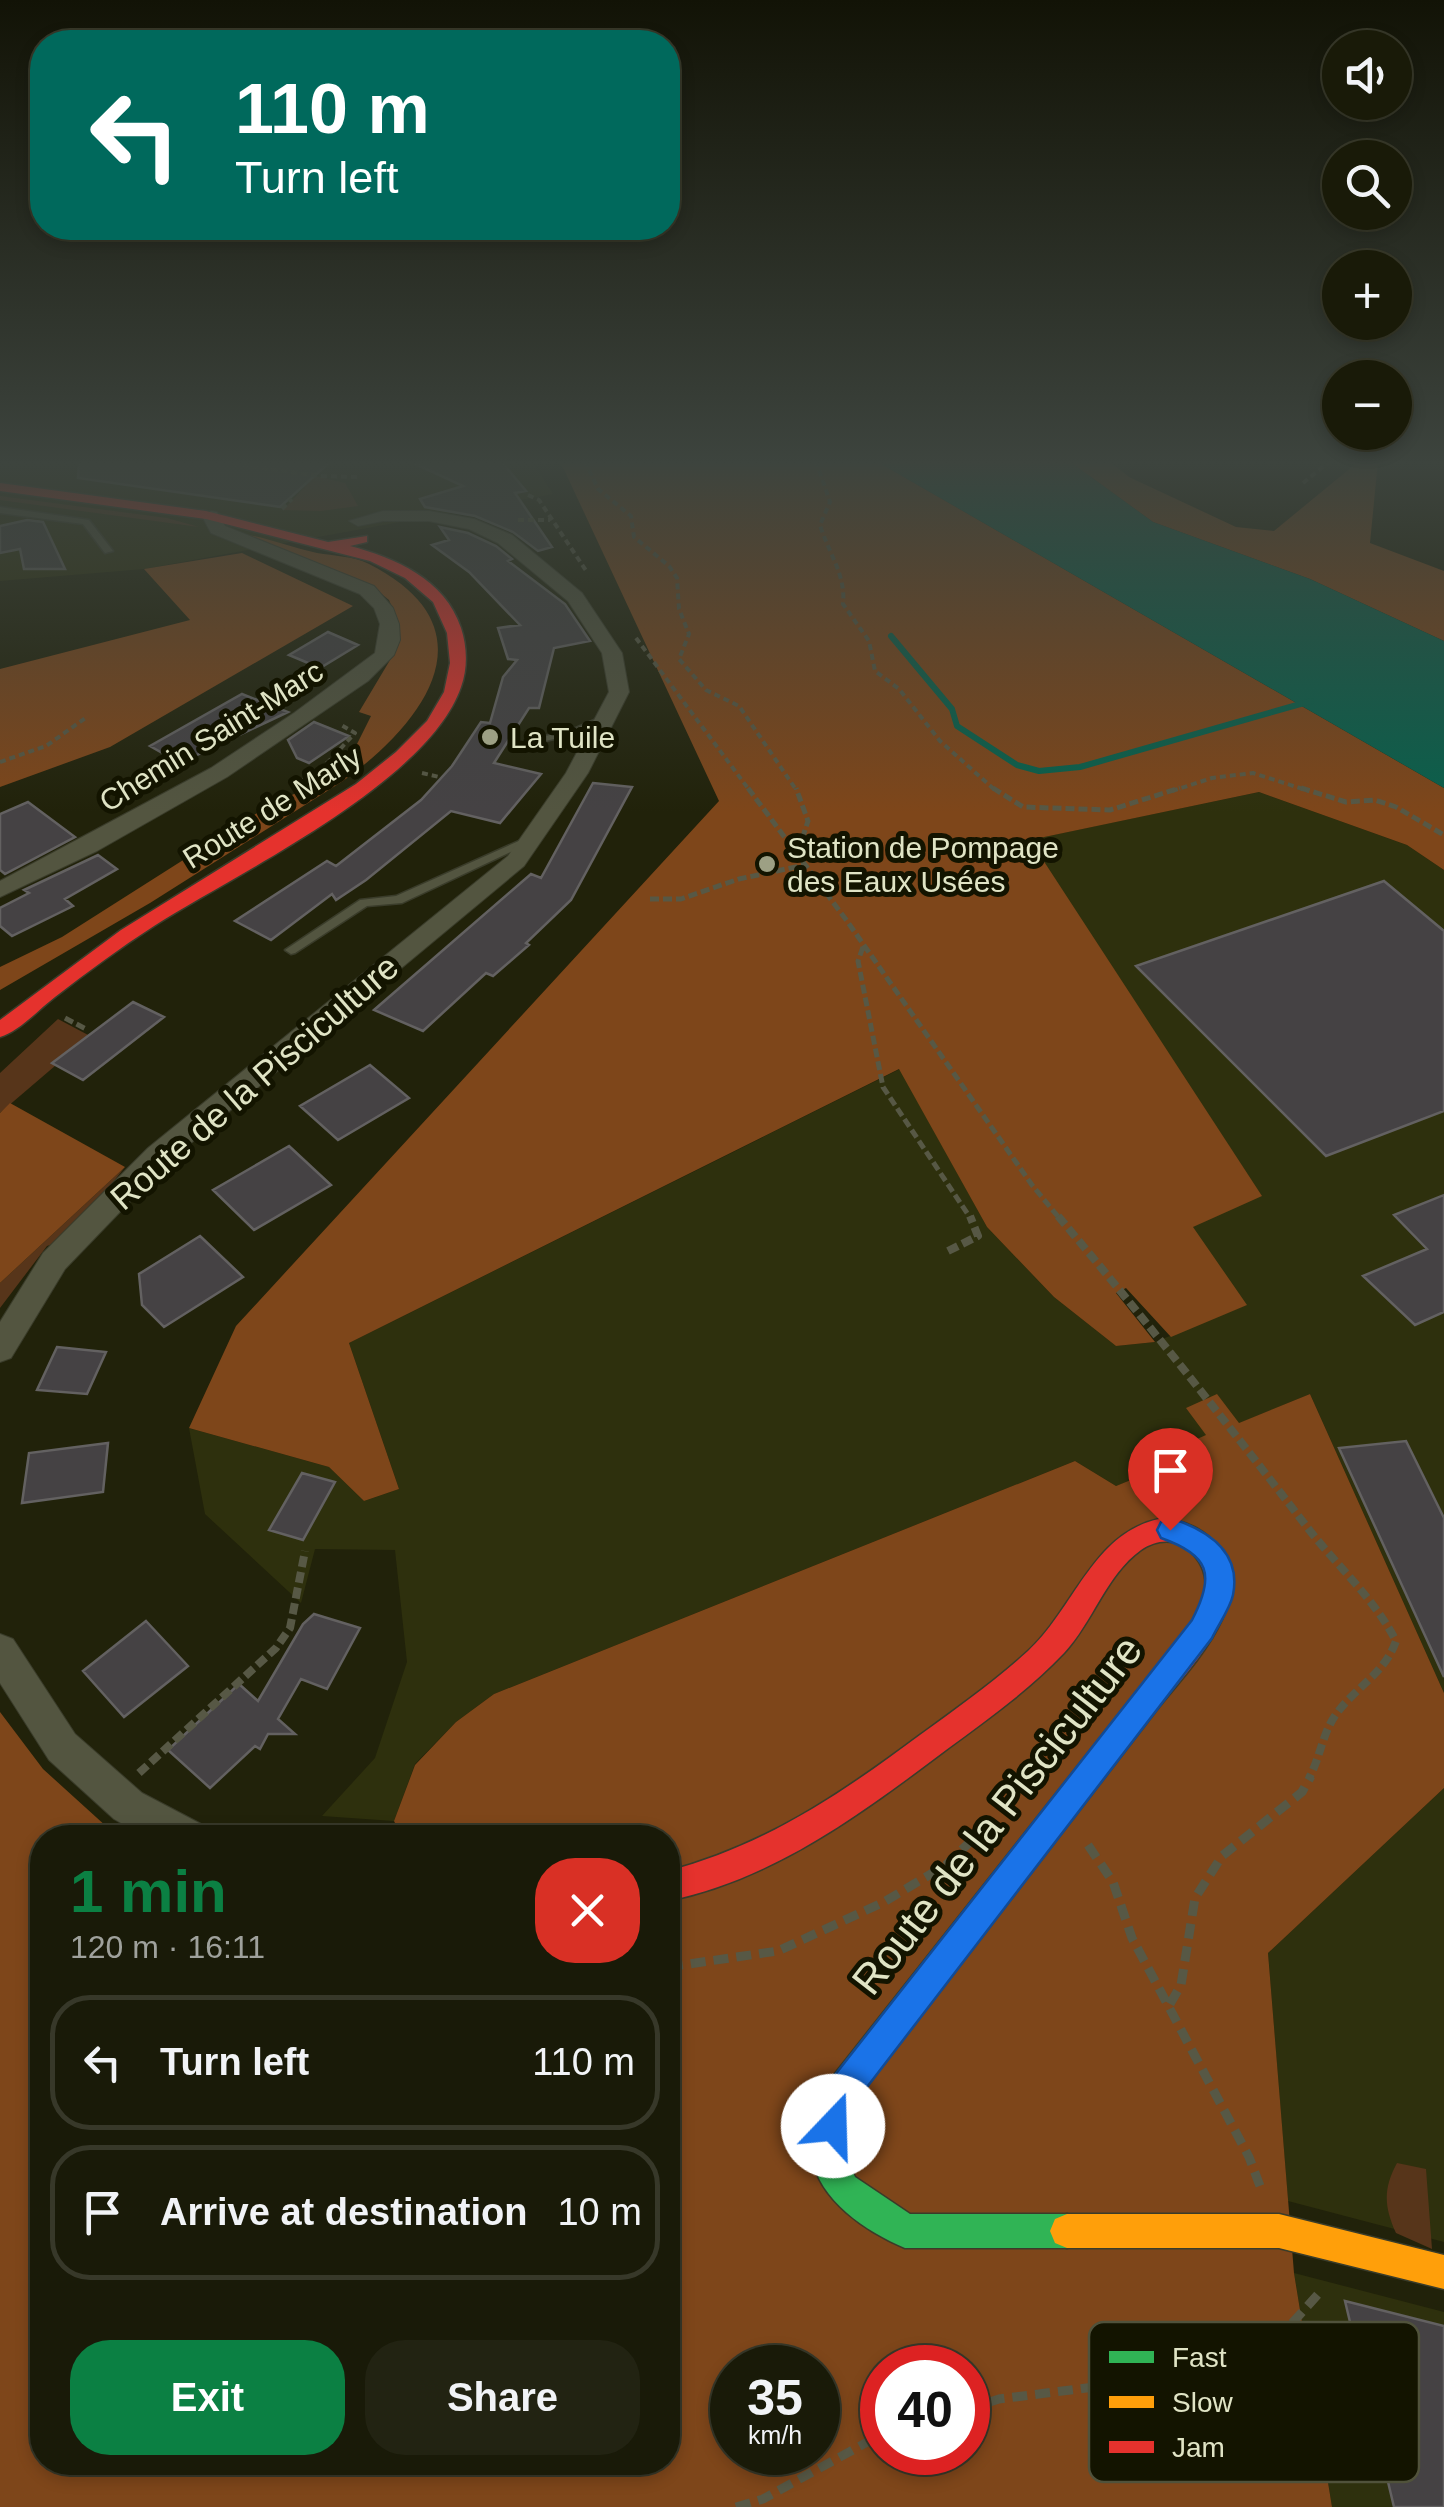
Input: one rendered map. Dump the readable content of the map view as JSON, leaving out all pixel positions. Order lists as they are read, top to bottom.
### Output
{
  "streets": {
    "main road": ["Route de Marly", "Route de la Pisciculture"],
    "street": ["Chemin Saint-Marc"]
  },
  "places": ["La Tuile", "Station de Pompage des Eaux Usées"],
  "legend": ["Fast", "Slow", "Jam"],
  "page": {
    "map_buttons": ["+", "−"],
    "turn": ["110 m", "Turn left"],
    "heading": ["1 min", "120 m · 16:11"],
    "list": [
      {
        "name": "Turn left",
        "value": "110 m"
      },
      {
        "name": "Arrive at destination",
        "value": "10 m"
      }
    ],
    "buttons": ["Exit", "Share"],
    "speed": "35 km/h",
    "limit": "40"
  }
}
